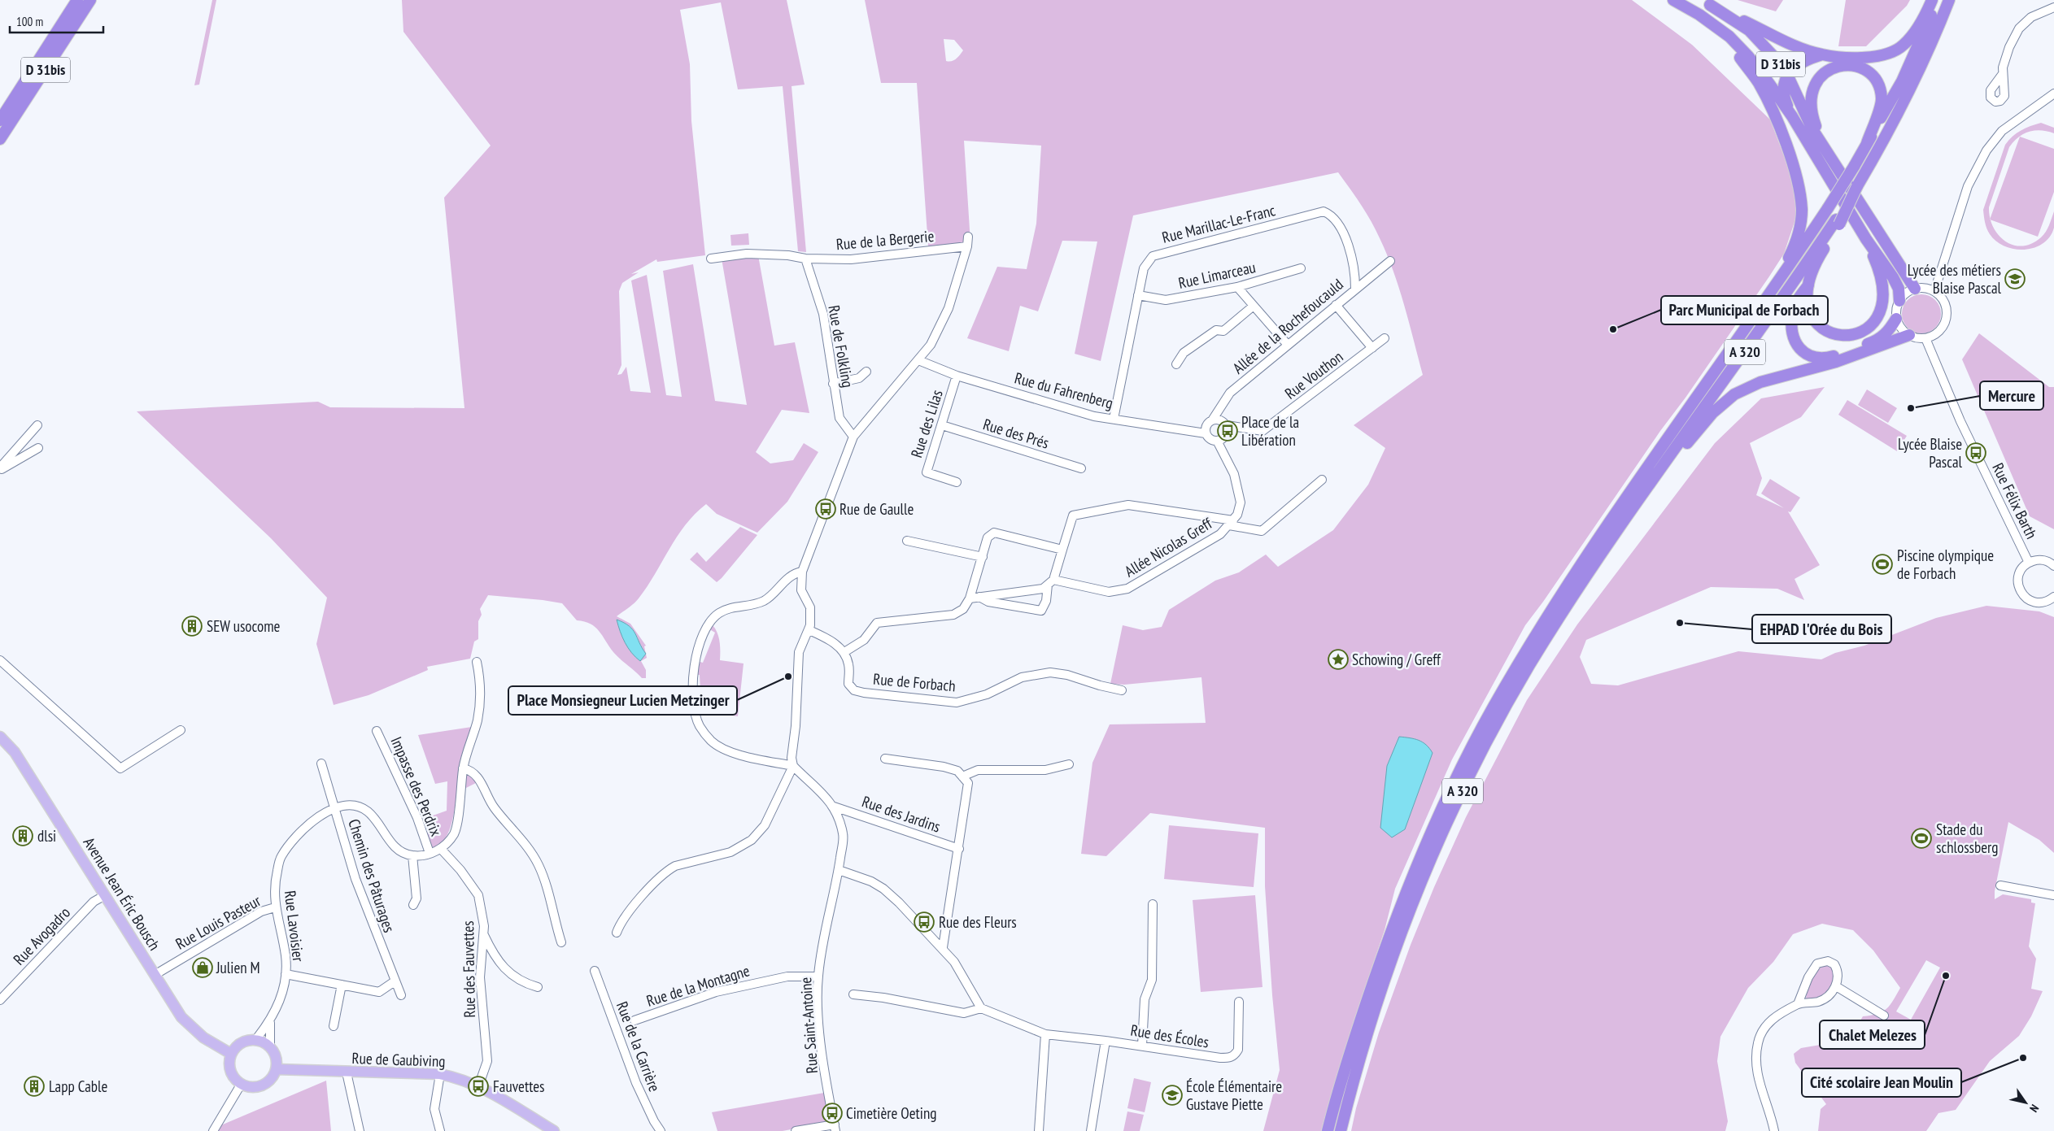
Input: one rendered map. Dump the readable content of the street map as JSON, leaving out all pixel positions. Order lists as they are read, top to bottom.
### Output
{
  "streets": {
    "highway": ["D 31bis", "A 320"],
    "main road": ["Avenue Jean Éric Bousch", "Rue de Gaubiving"],
    "street": [
      "Rue Marillac-Le-Franc",
      "Rue de la Bergerie",
      "Rue Limarceau",
      "Allée de la Rochefoucauld",
      "Rue de Folkling",
      "Rue Vouthon",
      "Rue du Fahrenberg",
      "Rue des Lilas",
      "Rue des Prés",
      "Rue Félix Barth",
      "Allée Nicolas Greff",
      "Rue de Forbach",
      "Impasse des Perdrix",
      "Rue des Jardins",
      "Chemin des Pâturages",
      "Rue Louis Pasteur",
      "Rue Lavoisier",
      "Rue Avogadro",
      "Rue des Fauvettes",
      "Rue de la Montagne",
      "Rue Saint-Antoine",
      "Rue des Écoles",
      "Rue de la Carrière"
    ]
  },
  "crossings": [
    ["D 31bis", "Rue Félix Barth"],
    ["Rue Marillac-Le-Franc", "Rue Limarceau"],
    ["Rue Marillac-Le-Franc", "Allée de la Rochefoucauld"],
    ["Rue Marillac-Le-Franc", "Rue du Fahrenberg"],
    ["Rue de la Bergerie", "Rue de Folkling"],
    ["Allée de la Rochefoucauld", "Rue Vouthon"],
    ["Allée de la Rochefoucauld", "Rue du Fahrenberg"],
    ["Allée de la Rochefoucauld", "Allée Nicolas Greff"],
    ["Rue Vouthon", "Rue du Fahrenberg"],
    ["Rue Vouthon", "Allée Nicolas Greff"],
    ["Rue du Fahrenberg", "Rue des Lilas"],
    ["Rue du Fahrenberg", "Allée Nicolas Greff"],
    ["Rue des Lilas", "Rue des Prés"],
    ["Rue des Jardins", "Rue Saint-Antoine"],
    ["Chemin des Pâturages", "Rue Lavoisier"],
    ["Avenue Jean Éric Bousch", "Rue Louis Pasteur"],
    ["Avenue Jean Éric Bousch", "Rue Lavoisier"],
    ["Avenue Jean Éric Bousch", "Rue Avogadro"],
    ["Avenue Jean Éric Bousch", "Rue de Gaubiving"],
    ["Rue Louis Pasteur", "Rue Lavoisier"],
    ["Rue Lavoisier", "Rue de Gaubiving"],
    ["Rue de la Montagne", "Rue Saint-Antoine"]
  ],
  "places": {
    "school or university": ["Lycée des métiers Blaise Pascal", "École Élémentaire Gustave Piette"],
    "other": [
      "Parc Municipal de Forbach",
      "Mercure",
      "EHPAD l'Orée du Bois",
      "Place Monsiegneur Lucien Metzinger",
      "Chalet Melezes",
      "Cité scolaire Jean Moulin"
    ],
    "bus stop": [
      "Place de la Libération",
      "Lycée Blaise Pascal",
      "Rue de Gaulle",
      "Rue des Fleurs",
      "Fauvettes",
      "Cimetière Oeting"
    ],
    "sports": ["Piscine olympique de Forbach", "Stade du schlossberg"],
    "building": ["SEW usocome", "dlsi", "Lapp Cable"],
    "place": ["Schowing / Greff"],
    "shop": ["Julien M"]
  },
  "scale_bar": "100 m",
  "north": "bottom right"
}
